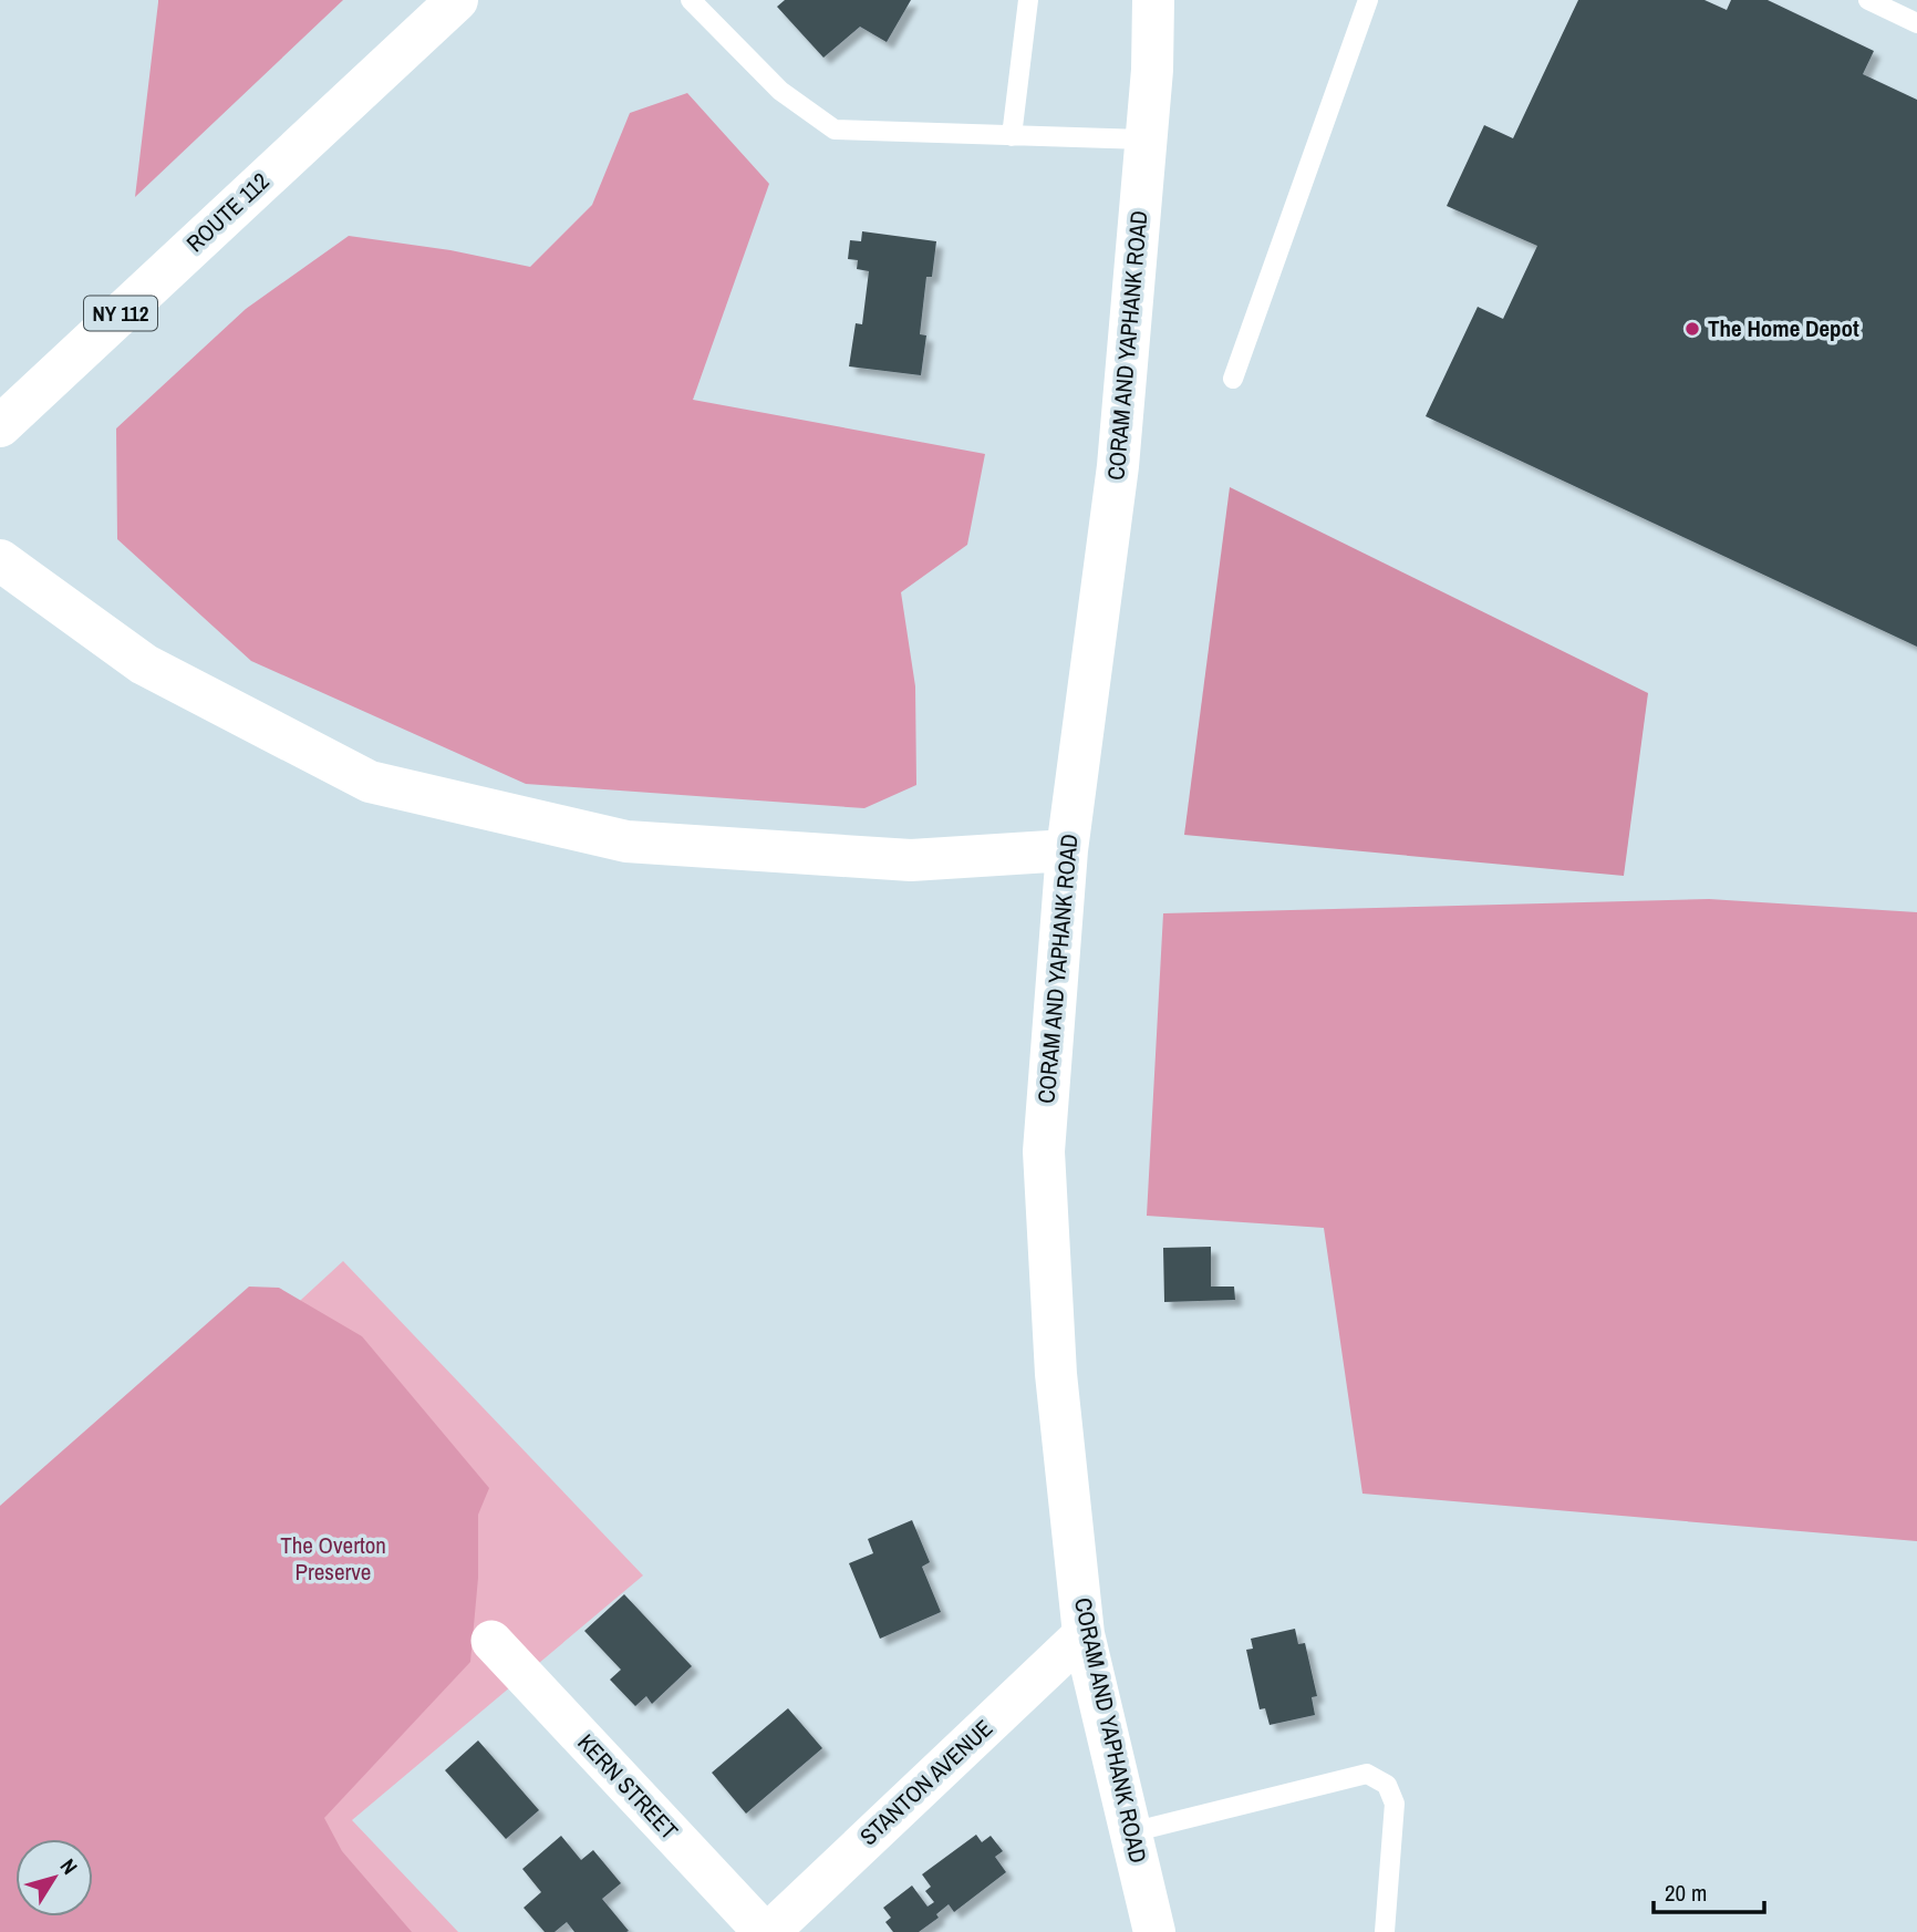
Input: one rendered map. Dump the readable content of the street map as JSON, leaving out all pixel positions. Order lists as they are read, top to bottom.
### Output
{
  "streets": {
    "main road": ["ROUTE 112", "NY 112", "CORAM AND YAPHANK ROAD"],
    "street": ["STANTON AVENUE", "KERN STREET"]
  },
  "crossings": [
    ["CORAM AND YAPHANK ROAD", "STANTON AVENUE"]
  ],
  "parks": ["The Overton Preserve"],
  "places": ["The Home Depot"],
  "scale_bar": "20 m",
  "north": "top right"
}
